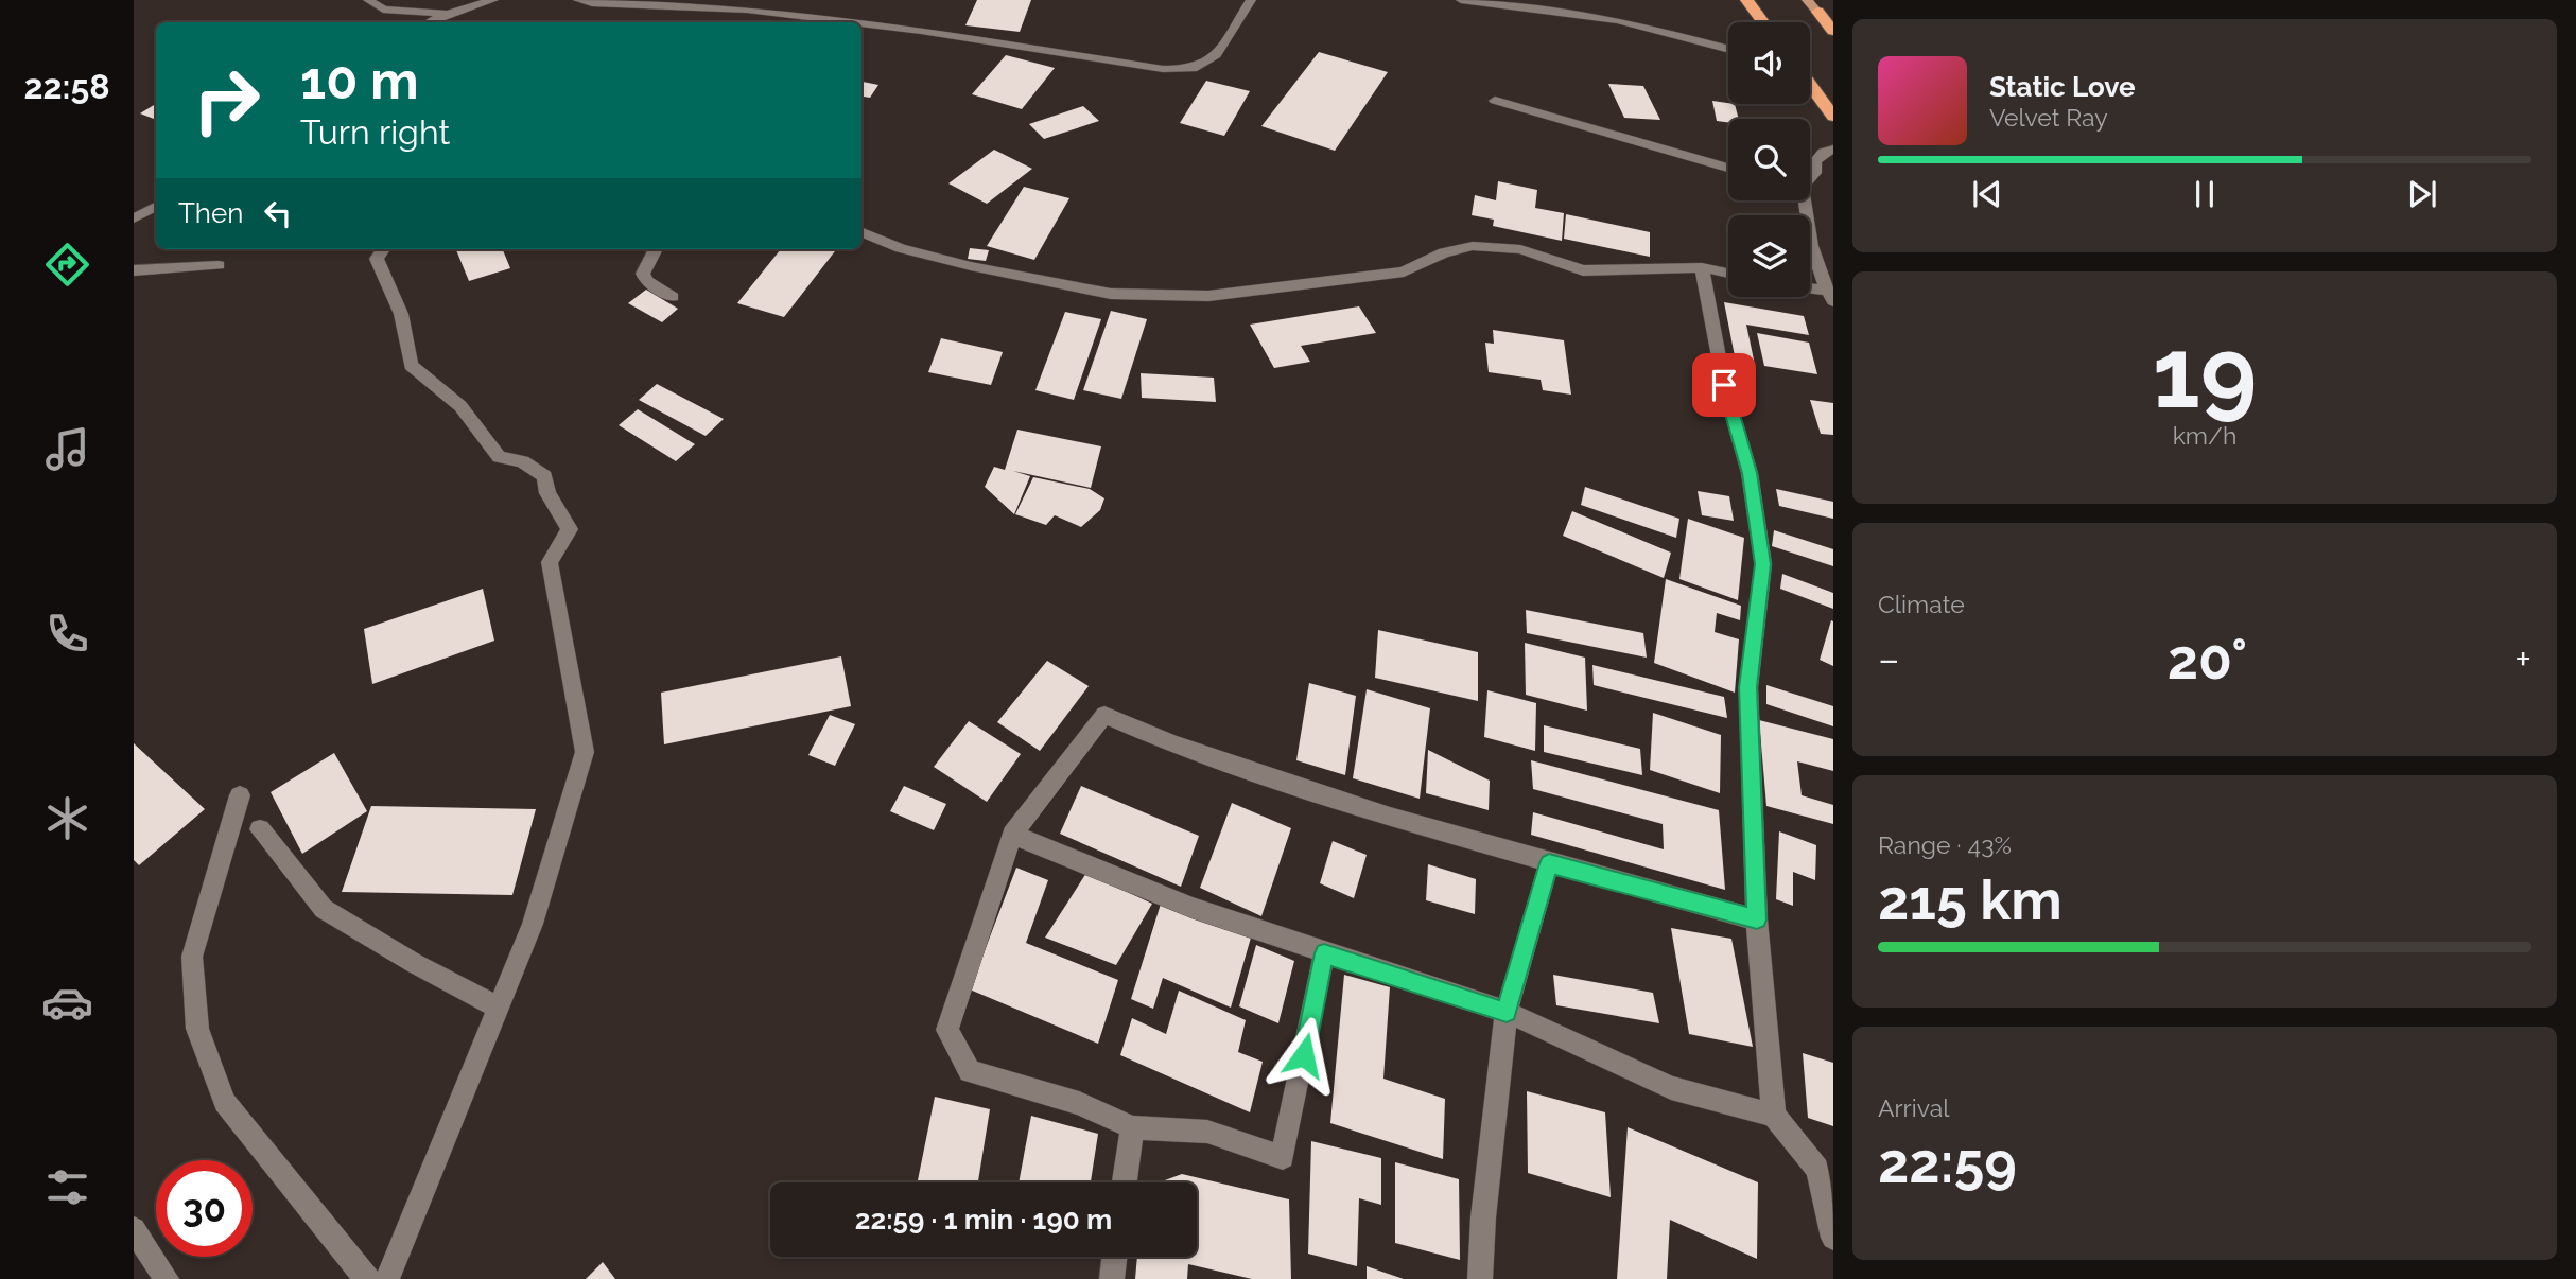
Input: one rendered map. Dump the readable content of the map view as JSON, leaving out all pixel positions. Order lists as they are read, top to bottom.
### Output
{
  "page": {
    "tabs": "22:58",
    "turn": ["10 m", "Turn right"],
    "song": ["Static Love", "Velvet Ray"],
    "then": "Then",
    "tile": [
      ["19", "km/h"],
      "Climate",
      ["Range · 43%", "215 km"],
      ["Arrival", "22:59"]
    ],
    "heat": ["−", "20°", "+"],
    "limit": "30",
    "trip": "22:59 · 1 min · 190 m"
  }
}
